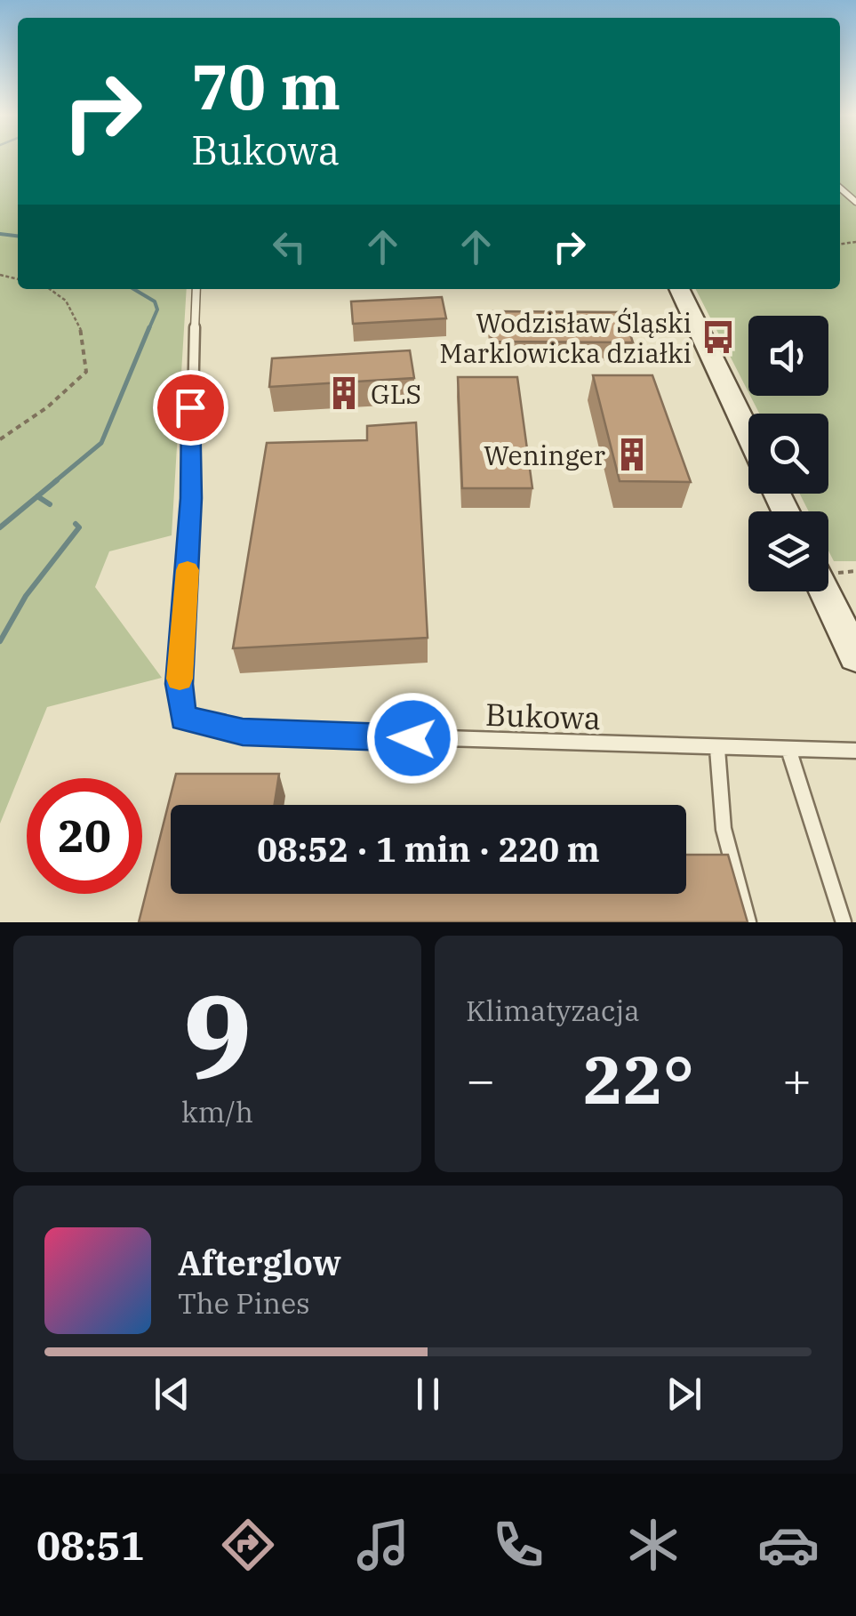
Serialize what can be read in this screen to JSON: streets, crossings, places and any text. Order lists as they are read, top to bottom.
{
  "streets": {
    "lane": ["Bukowa"]
  },
  "places": {
    "bus stop": ["Wodzisław Śląski Marklowicka działki"],
    "building": ["GLS", "Weninger"]
  },
  "page": {
    "turn": ["70 m", "Bukowa"],
    "limit": "20",
    "trip": "08:52 · 1 min · 220 m",
    "tile": [
      ["9", "km/h"],
      "Klimatyzacja"
    ],
    "heat": ["−", "22°", "+"],
    "song": ["Afterglow", "The Pines"],
    "tabs": "08:51"
  }
}
